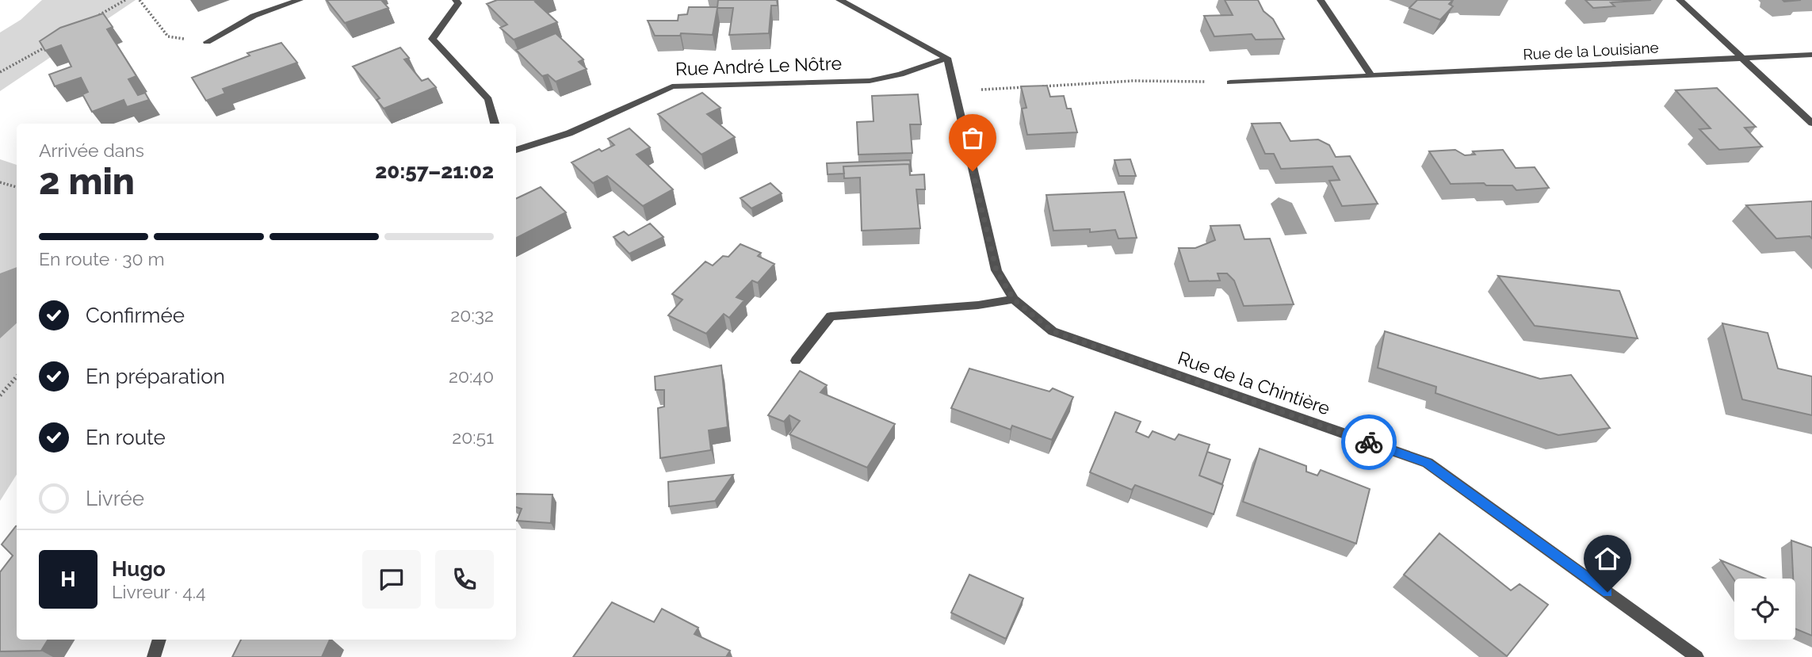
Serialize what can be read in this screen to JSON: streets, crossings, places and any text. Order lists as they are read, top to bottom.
{
  "streets": {
    "street": ["Rue de la Louisiane", "Rue André Le Nôtre", "Rue de la Chintière"]
  },
  "crossings": [
    ["Rue André Le Nôtre", "Rue de la Chintière"]
  ],
  "page": {
    "heading": ["2 min", "Arrivée dans", "20:57–21:02"],
    "panel": ["Hugo", "Livreur · 4.4"],
    "bar": "En route · 30 m",
    "list": [
      ["Confirmée", "20:32"],
      ["En préparation", "20:40"],
      ["En route", "20:51"],
      "Livrée"
    ],
    "round": "H"
  }
}
